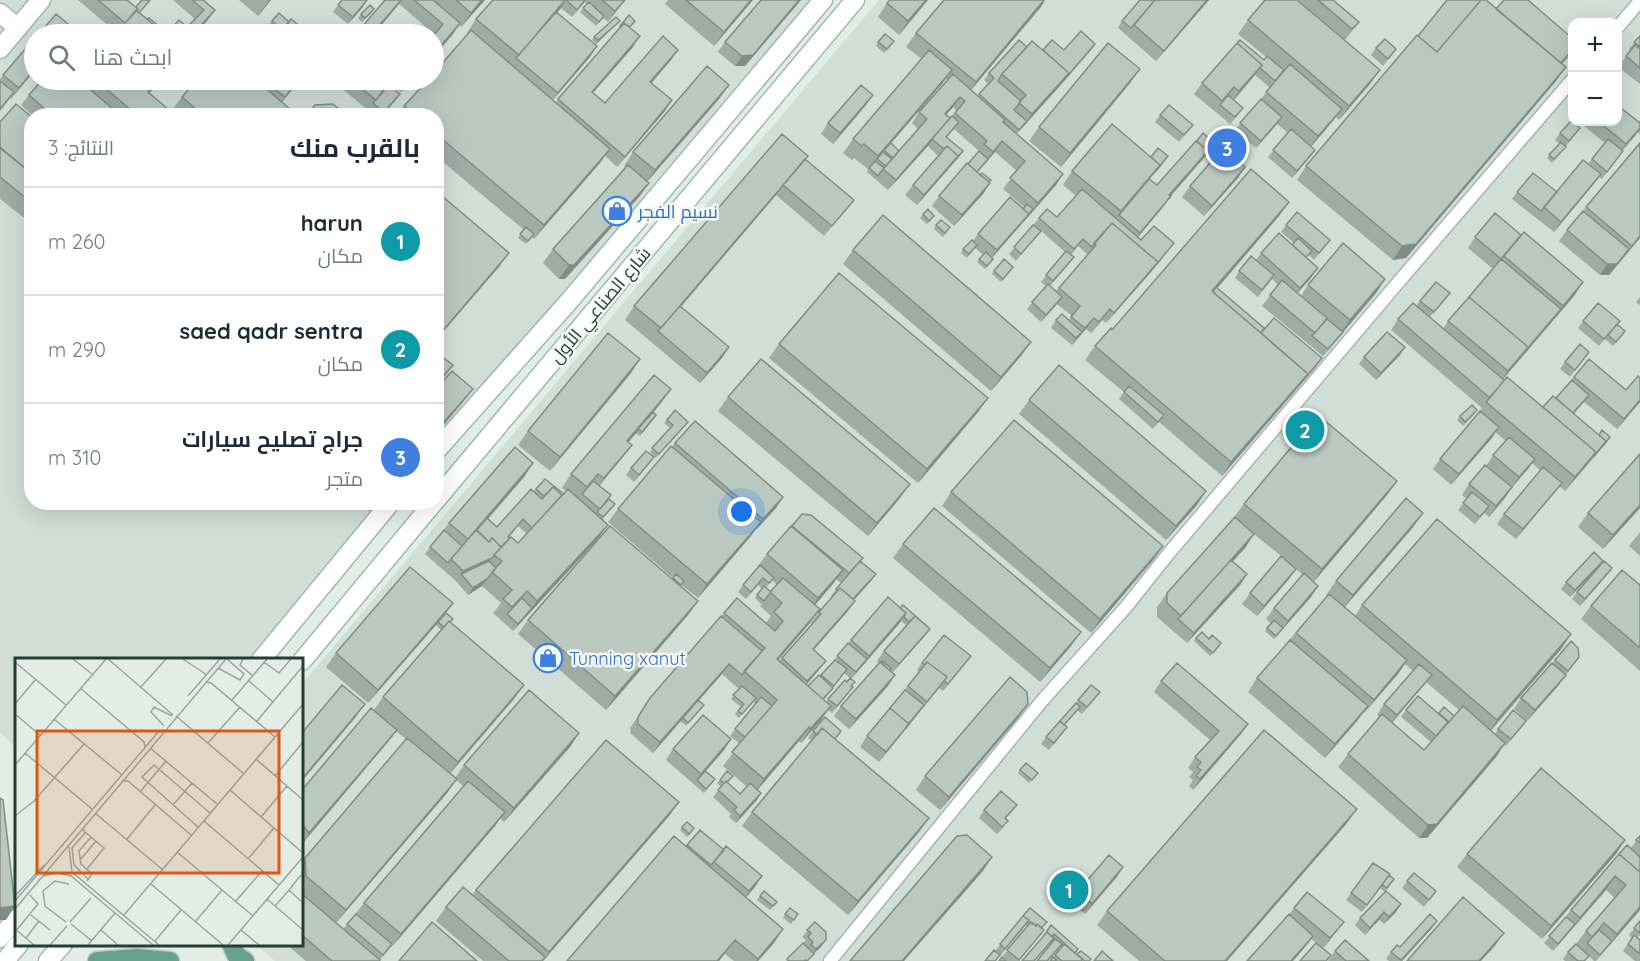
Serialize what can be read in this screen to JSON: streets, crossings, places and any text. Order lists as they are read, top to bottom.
{
  "streets": {
    "main road": ["شارع الصناعي الأول"]
  },
  "places": {
    "shop": ["نسيم الفجر", "Tunning xanut"]
  },
  "page": {
    "map_buttons": ["+", "−"],
    "search": "ابحث هنا",
    "heading": ["بالقرب منك", "النتائج: 3"],
    "pins": ["3", "2", "1"],
    "list": [
      {
        "mark": "1",
        "name": "harun",
        "note": "مكان",
        "value": "260 m"
      },
      {
        "mark": "2",
        "name": "saed qadr sentra",
        "note": "مكان",
        "value": "290 m"
      },
      {
        "mark": "3",
        "name": "جراج تصليح سيارات",
        "note": "متجر",
        "value": "310 m"
      }
    ]
  }
}
